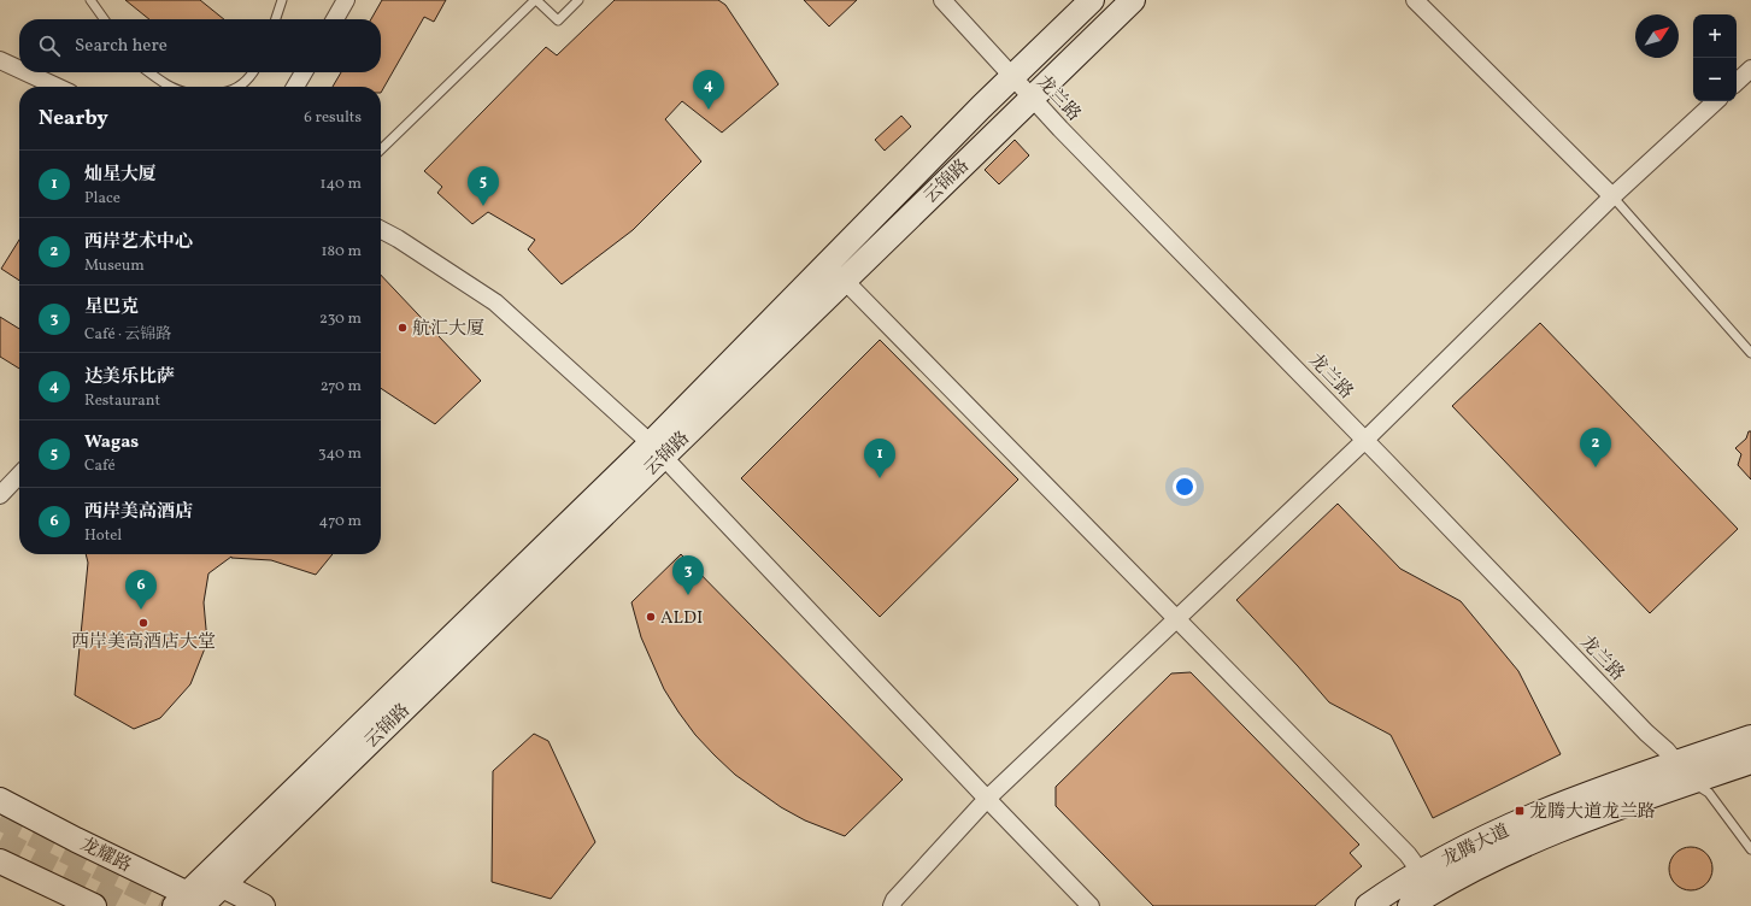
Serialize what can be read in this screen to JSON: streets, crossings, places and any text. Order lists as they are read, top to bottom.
{
  "streets": {
    "main road": ["云锦路", "龙腾大道", "龙耀路"],
    "street": ["龙兰路"]
  },
  "crossings": [
    ["龙兰路", "云锦路"],
    ["龙兰路", "龙腾大道"],
    ["云锦路", "龙耀路"]
  ],
  "places": {
    "other": ["航汇大厦", "ALDI", "西岸美高酒店大堂"],
    "transit": ["龙腾大道龙兰路"]
  },
  "north": "top right",
  "page": {
    "map_buttons": ["+", "−"],
    "search": "Search here",
    "pins": [
      "4",
      "5",
      "2",
      "1",
      "3",
      "6"
    ],
    "heading": ["Nearby", "6 results"],
    "list": [
      {
        "mark": "1",
        "name": "灿星大厦",
        "note": "Place",
        "value": "140 m"
      },
      {
        "mark": "2",
        "name": "西岸艺术中心",
        "note": "Museum",
        "value": "180 m"
      },
      {
        "mark": "3",
        "name": "星巴克",
        "note": "Café · 云锦路",
        "value": "230 m"
      },
      {
        "mark": "4",
        "name": "达美乐比萨",
        "note": "Restaurant",
        "value": "270 m"
      },
      {
        "mark": "5",
        "name": "Wagas",
        "note": "Café",
        "value": "340 m"
      },
      {
        "mark": "6",
        "name": "西岸美高酒店",
        "note": "Hotel",
        "value": "470 m"
      }
    ]
  }
}
